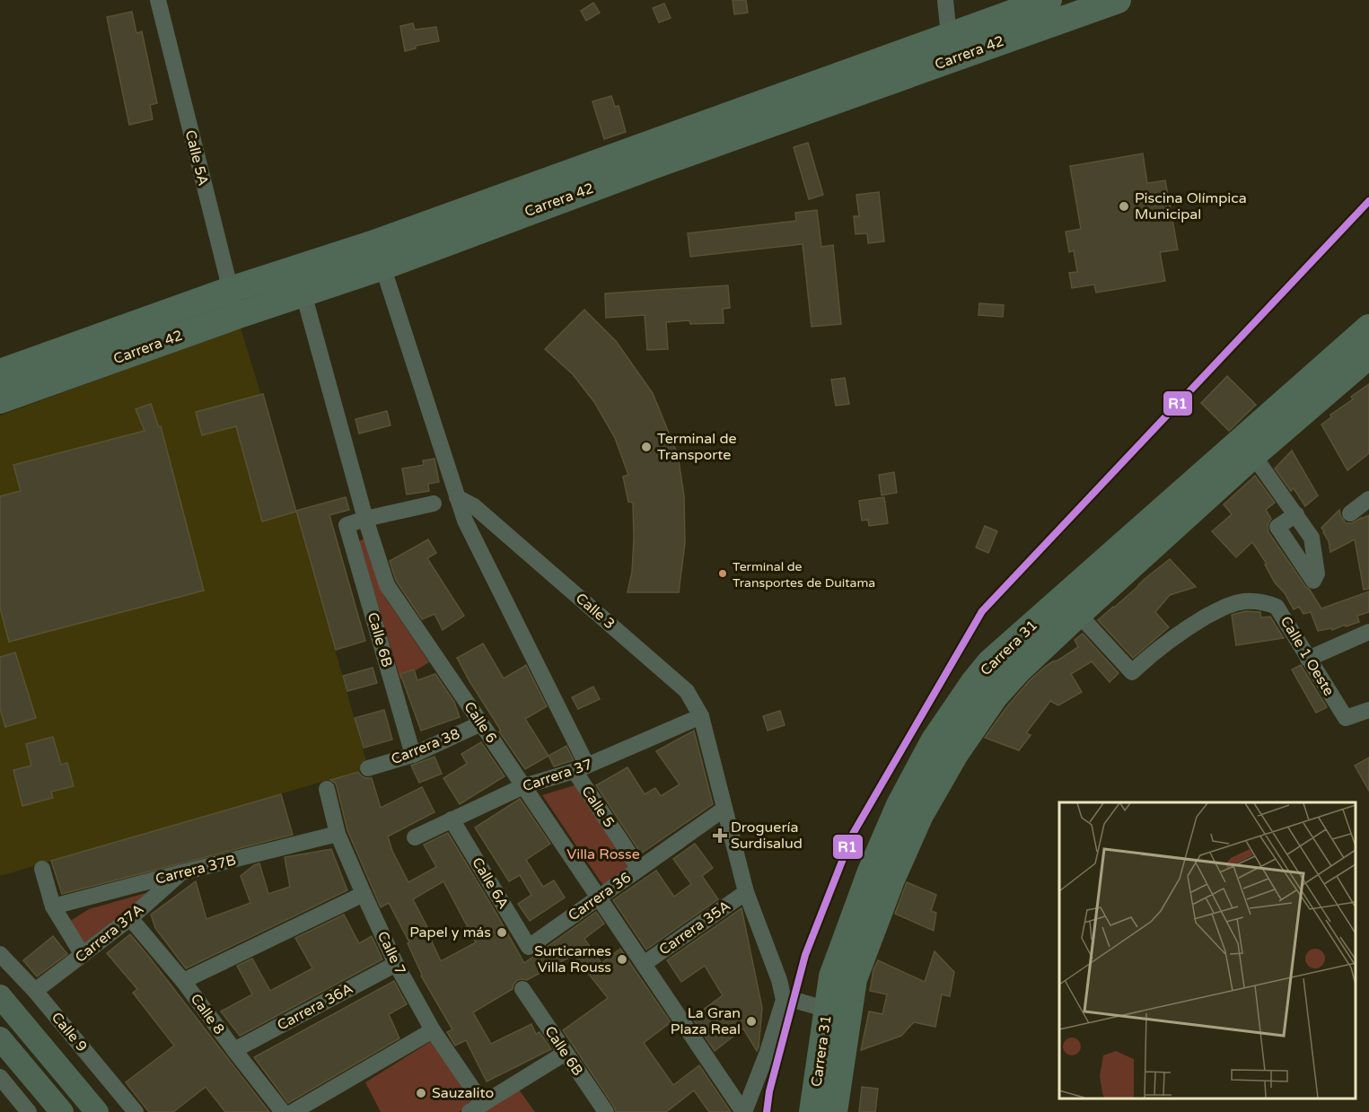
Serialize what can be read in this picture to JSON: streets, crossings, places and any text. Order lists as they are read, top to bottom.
{
  "streets": {
    "highway": ["Carrera 42", "Carrera 31"],
    "street": [
      "Calle 5A",
      "Calle 3",
      "Calle 6B",
      "Calle 1 Oeste",
      "Calle 6",
      "Carrera 38",
      "Carrera 37",
      "Calle 5",
      "Carrera 37B",
      "Calle 6A",
      "Carrera 36",
      "Carrera 35A",
      "Carrera 37A",
      "Calle 7",
      "Carrera 36A",
      "Calle 8",
      "Calle 9"
    ]
  },
  "crossings": [
    ["Carrera 42", "Calle 5A"],
    ["Carrera 42", "Calle 6"],
    ["Calle 3", "Carrera 37"],
    ["Calle 3", "Calle 5"],
    ["Calle 3", "Carrera 36"],
    ["Calle 3", "Carrera 35A"],
    ["Calle 6B", "Calle 6"],
    ["Calle 6B", "Carrera 38"],
    ["Carrera 31", "Calle 1 Oeste"],
    ["Calle 6", "Carrera 38"],
    ["Calle 6", "Carrera 37"],
    ["Calle 6", "Carrera 36"],
    ["Calle 6", "Carrera 35A"],
    ["Carrera 37", "Calle 5"],
    ["Carrera 37", "Calle 6A"],
    ["Calle 5", "Carrera 36"],
    ["Carrera 37B", "Carrera 37A"],
    ["Carrera 37B", "Calle 7"],
    ["Calle 6A", "Carrera 36"],
    ["Carrera 37A", "Calle 8"],
    ["Carrera 37A", "Calle 9"],
    ["Calle 7", "Carrera 36A"],
    ["Carrera 36A", "Calle 8"]
  ],
  "parks": ["Villa Rosse"],
  "places": {
    "other": [
      "Piscina Olímpica Municipal",
      "Terminal de Transporte",
      "Terminal de Transportes de Duitama",
      "Papel y más",
      "Surticarnes Villa Rouss",
      "La Gran Plaza Real",
      "Sauzalito"
    ],
    "health": ["Droguería Surdisalud"]
  },
  "lines": ["transit line R1"]
}
